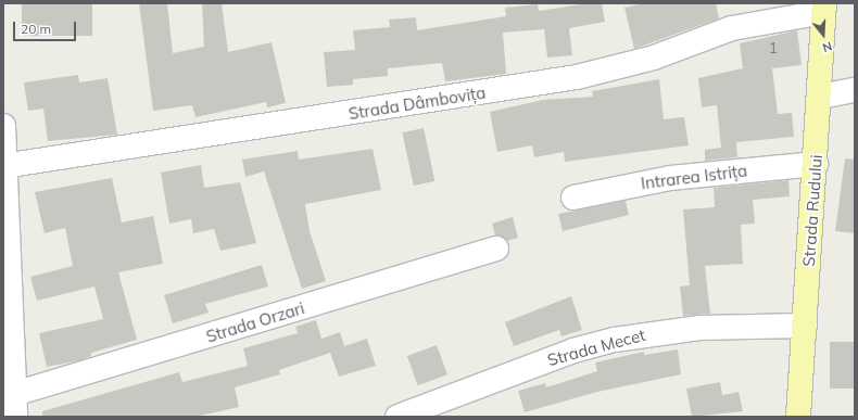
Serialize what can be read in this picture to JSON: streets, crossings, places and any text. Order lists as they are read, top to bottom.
{
  "streets": {
    "main road": ["Strada Rudului"],
    "street": [
      "Strada Dâmbovița",
      "Intrarea Istrița",
      "Strada Orzari",
      "Strada Mecet"
    ]
  },
  "crossings": [
    ["Strada Dâmbovița", "Strada Rudului"],
    ["Intrarea Istrița", "Strada Rudului"],
    ["Strada Rudului", "Strada Mecet"]
  ],
  "house_numbers": ["1"],
  "scale_bar": "20 m",
  "north": "bottom"
}
